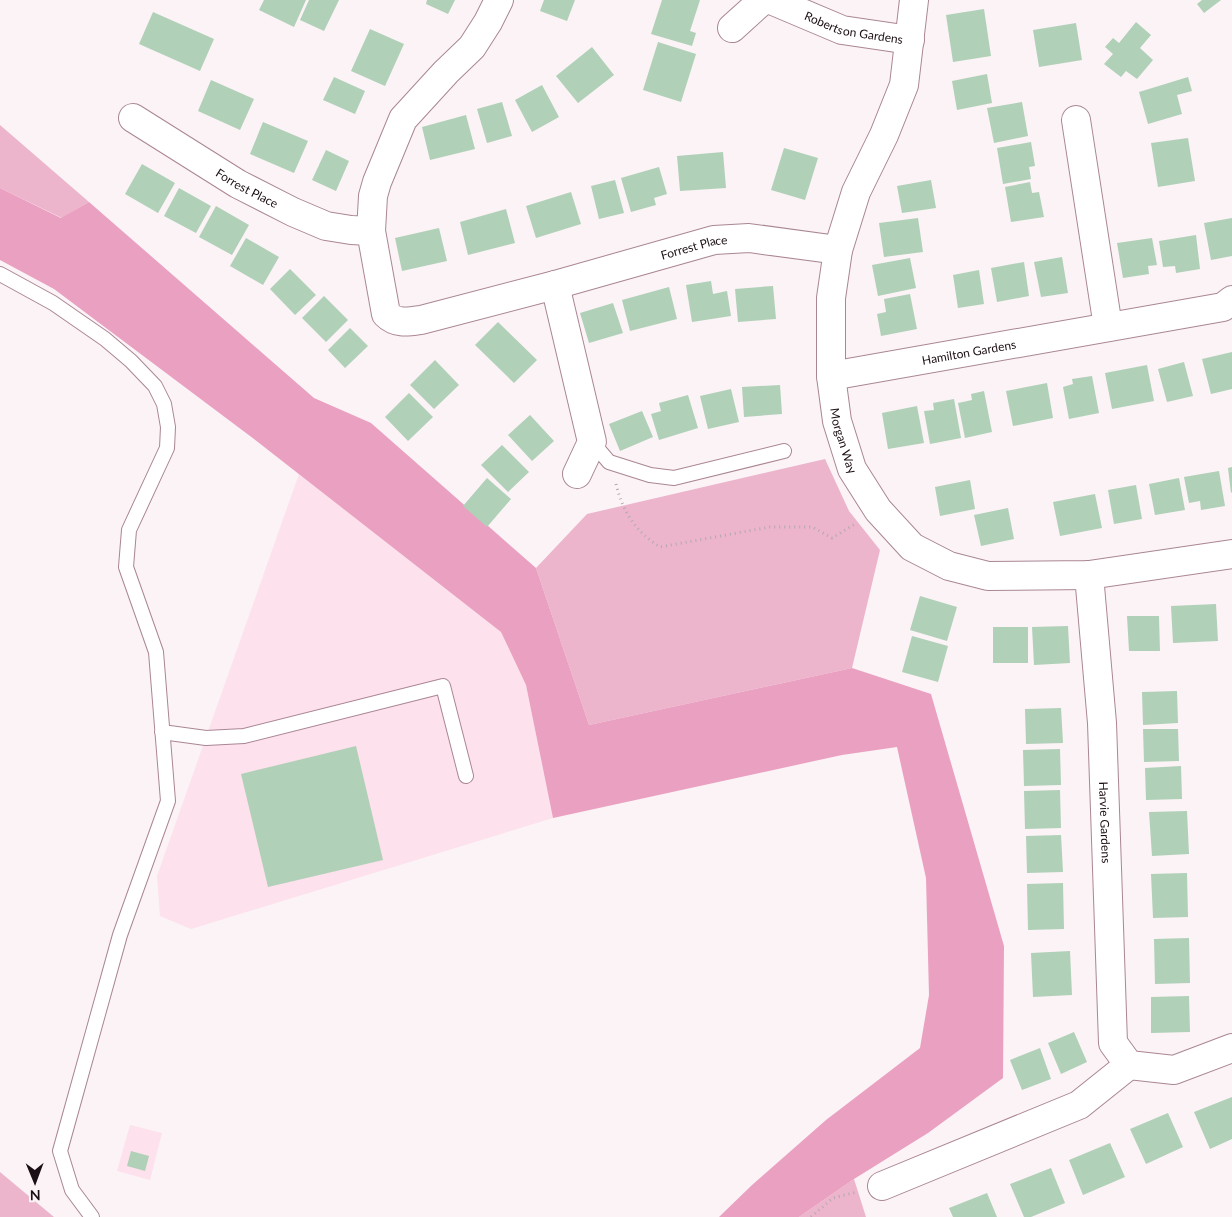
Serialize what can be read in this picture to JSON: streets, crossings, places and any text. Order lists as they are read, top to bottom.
{
  "streets": {
    "street": [
      "Robertson Gardens",
      "Forrest Place",
      "Hamilton Gardens",
      "Morgan Way",
      "Harvie Gardens"
    ]
  },
  "crossings": [
    ["Robertson Gardens", "Morgan Way"],
    ["Forrest Place", "Morgan Way"],
    ["Hamilton Gardens", "Morgan Way"],
    ["Morgan Way", "Harvie Gardens"]
  ],
  "north": "bottom"
}
